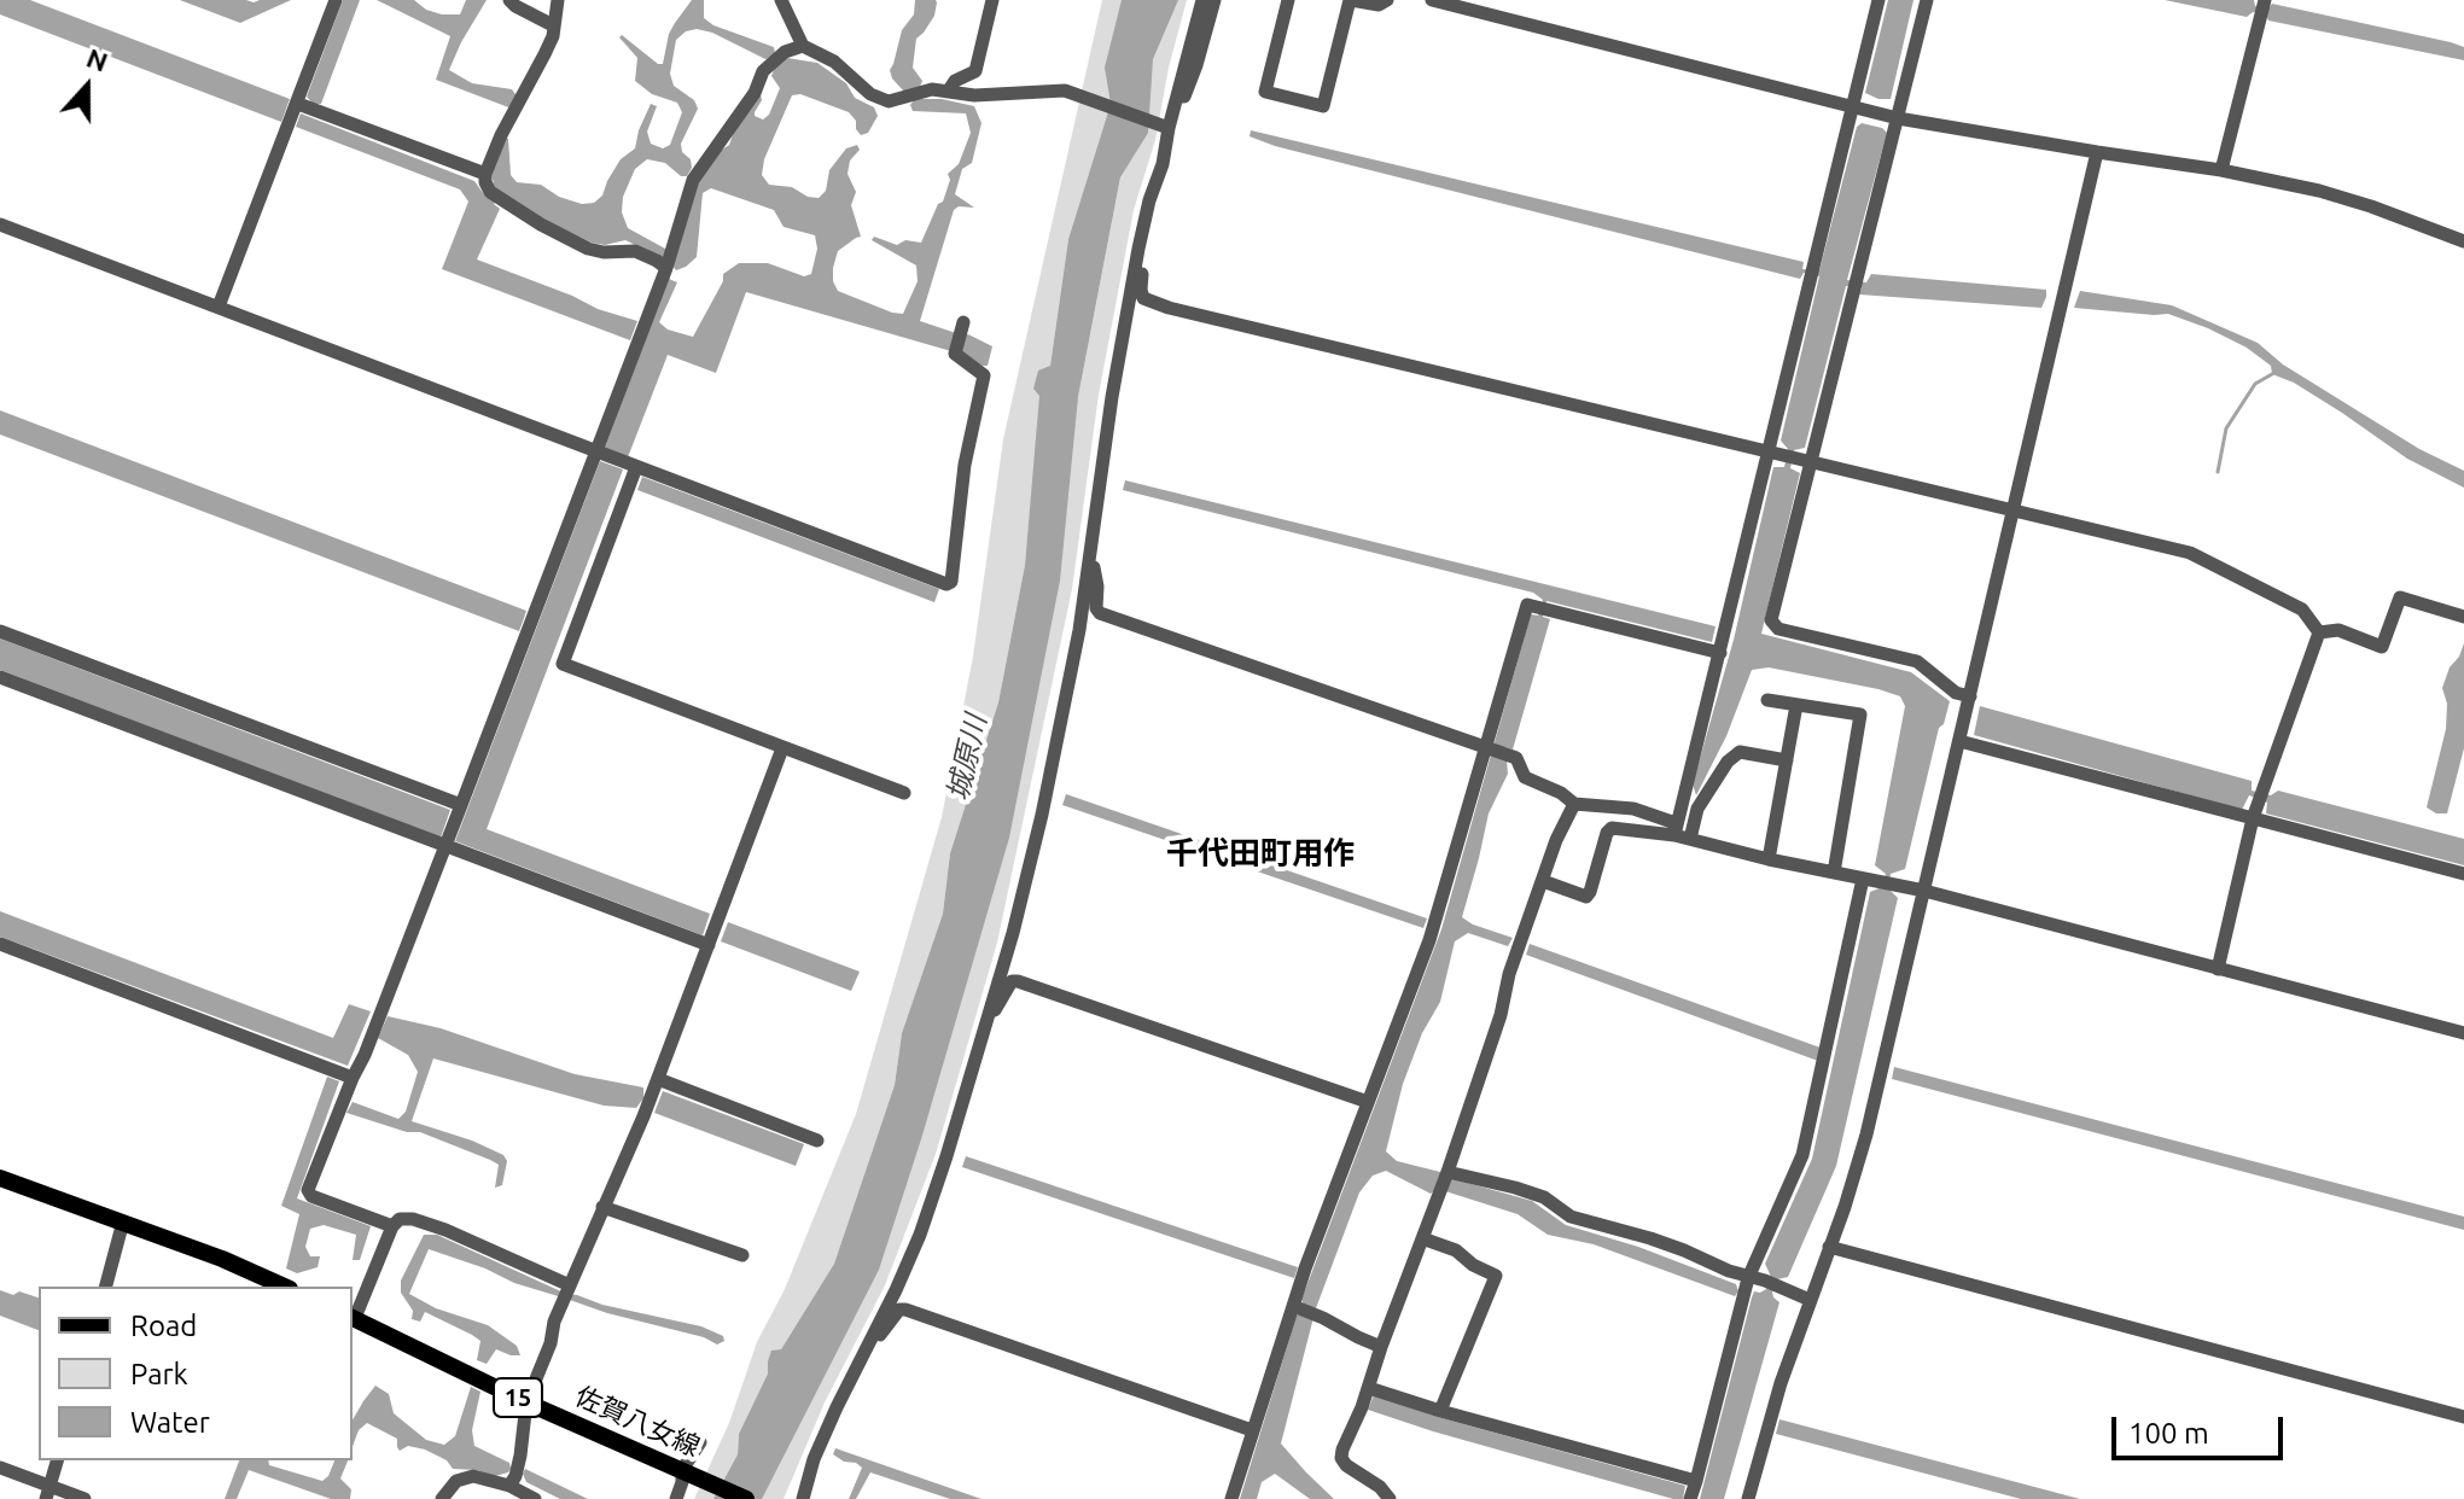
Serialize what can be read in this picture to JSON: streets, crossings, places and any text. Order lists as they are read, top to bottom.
{
  "streets": {
    "main road": ["15", "佐賀八女線"]
  },
  "districts": ["千代田町用作"],
  "water": ["城原川"],
  "legend": ["Road", "Park", "Water"],
  "scale_bar": "100 m",
  "north": "top"
}
